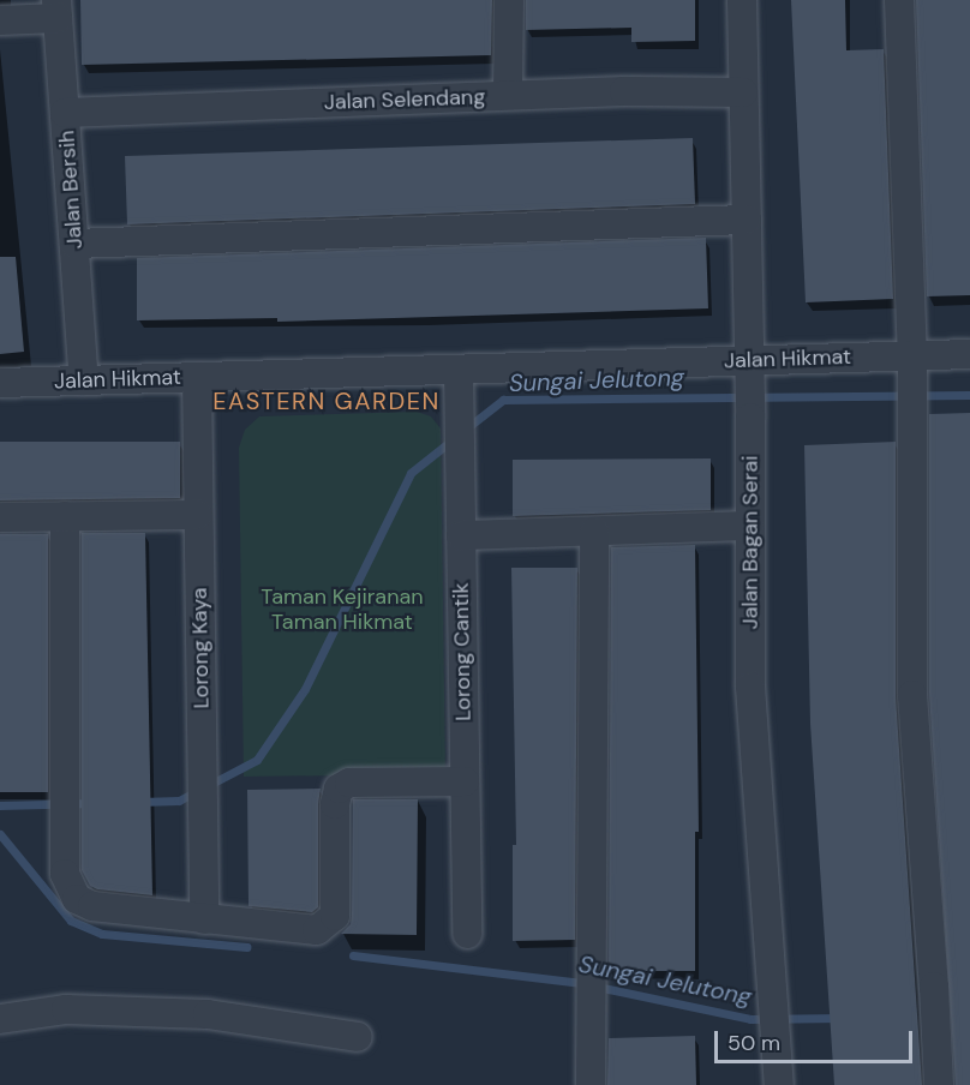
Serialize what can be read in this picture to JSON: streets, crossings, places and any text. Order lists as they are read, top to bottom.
{
  "streets": {
    "street": [
      "Jalan Selendang",
      "Jalan Bersih",
      "Jalan Hikmat",
      "Jalan Bagan Serai",
      "Lorong Kaya",
      "Lorong Cantik"
    ]
  },
  "crossings": [
    ["Jalan Selendang", "Jalan Bersih"],
    ["Jalan Selendang", "Jalan Bagan Serai"],
    ["Jalan Bersih", "Jalan Hikmat"],
    ["Jalan Hikmat", "Jalan Bagan Serai"],
    ["Jalan Hikmat", "Lorong Kaya"],
    ["Jalan Hikmat", "Lorong Cantik"]
  ],
  "districts": ["EASTERN GARDEN"],
  "water": ["Sungai Jelutong"],
  "parks": ["Taman Kejiranan Taman Hikmat"],
  "scale_bar": "50 m"
}
